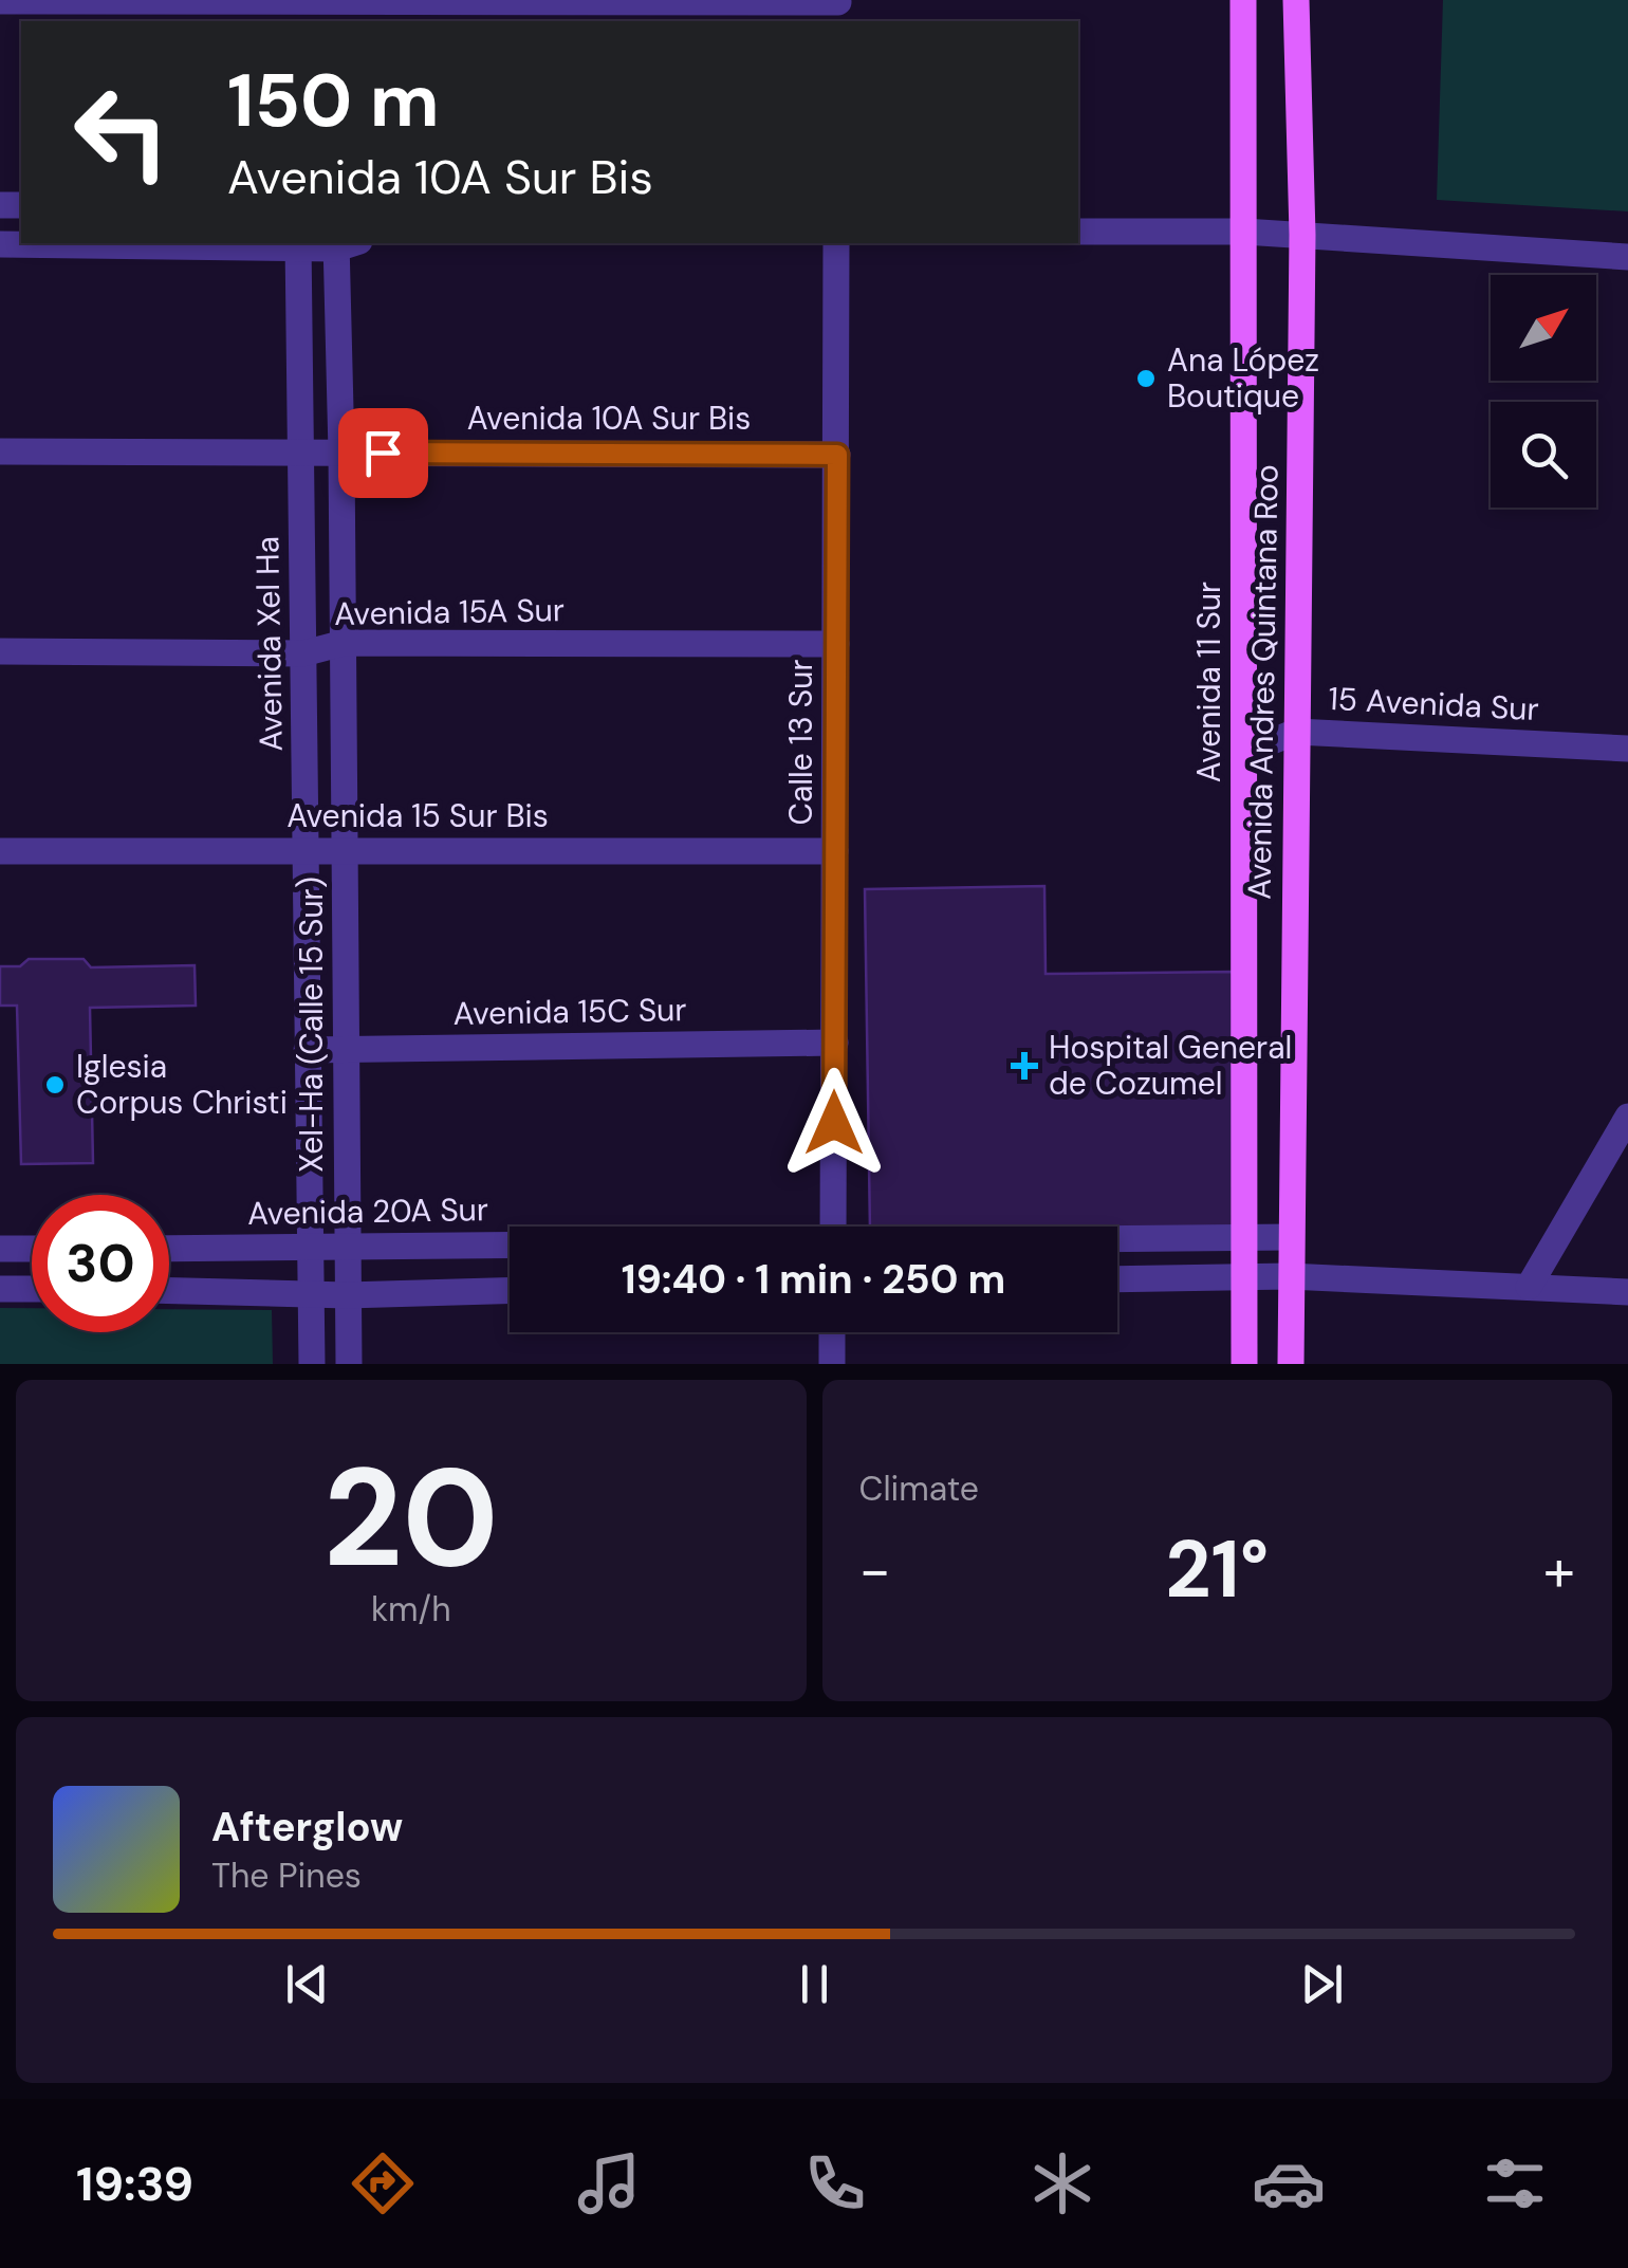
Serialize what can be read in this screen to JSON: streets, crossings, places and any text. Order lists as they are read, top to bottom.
{
  "streets": {
    "main road": ["Avenida 11 Sur", "Avenida Andres Quintana Roo"],
    "street": [
      "Avenida 10A Sur Bis",
      "Avenida 15A Sur",
      "Avenida Xel Ha",
      "15 Avenida Sur",
      "Calle 13 Sur",
      "Avenida 15 Sur Bis",
      "Avenida 15C Sur",
      "Xel-Ha (Calle 15 Sur)",
      "Avenida 20A Sur"
    ]
  },
  "crossings": [
    ["Avenida 10A Sur Bis", "Avenida Xel Ha"],
    ["Avenida 10A Sur Bis", "Calle 13 Sur"],
    ["Avenida 10A Sur Bis", "Xel-Ha (Calle 15 Sur)"],
    ["Avenida 15A Sur", "Avenida Xel Ha"],
    ["Avenida 15A Sur", "Calle 13 Sur"],
    ["Avenida 15A Sur", "Xel-Ha (Calle 15 Sur)"],
    ["Avenida Xel Ha", "Avenida 15 Sur Bis"],
    ["Avenida Xel Ha", "Avenida 15C Sur"],
    ["Avenida Xel Ha", "Avenida 20A Sur"],
    ["Avenida 11 Sur", "15 Avenida Sur"],
    ["Avenida 11 Sur", "Avenida 20A Sur"],
    ["Avenida Andres Quintana Roo", "15 Avenida Sur"],
    ["Avenida Andres Quintana Roo", "Avenida 20A Sur"],
    ["Calle 13 Sur", "Avenida 15 Sur Bis"],
    ["Calle 13 Sur", "Avenida 15C Sur"],
    ["Avenida 15 Sur Bis", "Xel-Ha (Calle 15 Sur)"],
    ["Avenida 15C Sur", "Xel-Ha (Calle 15 Sur)"],
    ["Xel-Ha (Calle 15 Sur)", "Avenida 20A Sur"]
  ],
  "places": {
    "other": ["Ana López Boutique", "Iglesia Corpus Christi"],
    "health": ["Hospital General de Cozumel"]
  },
  "north": "top right",
  "page": {
    "turn": ["150 m", "Avenida 10A Sur Bis"],
    "limit": "30",
    "trip": "19:40 · 1 min · 250 m",
    "tile": [
      ["20", "km/h"],
      "Climate"
    ],
    "heat": ["−", "21°", "+"],
    "song": ["Afterglow", "The Pines"],
    "tabs": "19:39"
  }
}
